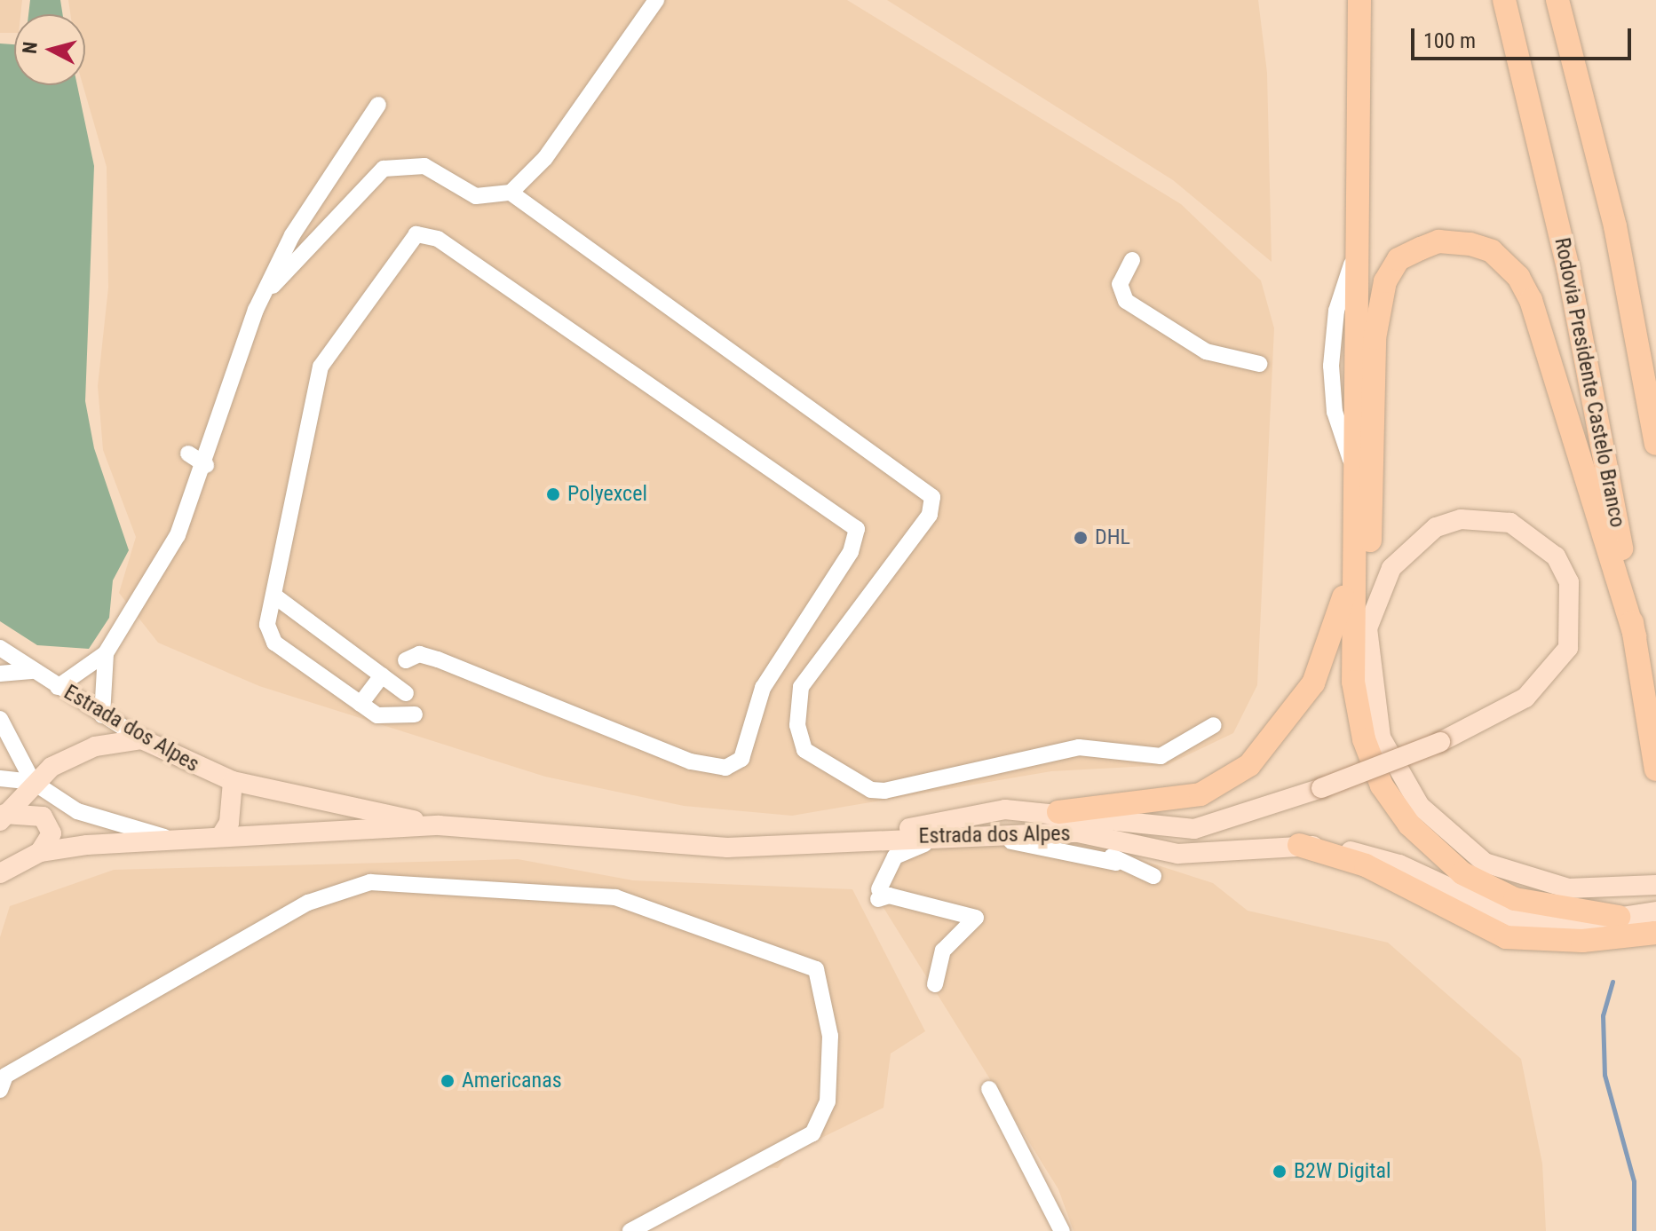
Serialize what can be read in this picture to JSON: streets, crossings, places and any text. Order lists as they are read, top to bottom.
{
  "streets": {
    "highway": ["Rodovia Presidente Castelo Branco"],
    "main road": ["Estrada dos Alpes"]
  },
  "places": [
    "Polyexcel",
    "DHL",
    "Americanas",
    "B2W Digital"
  ],
  "scale_bar": "100 m",
  "north": "left"
}
